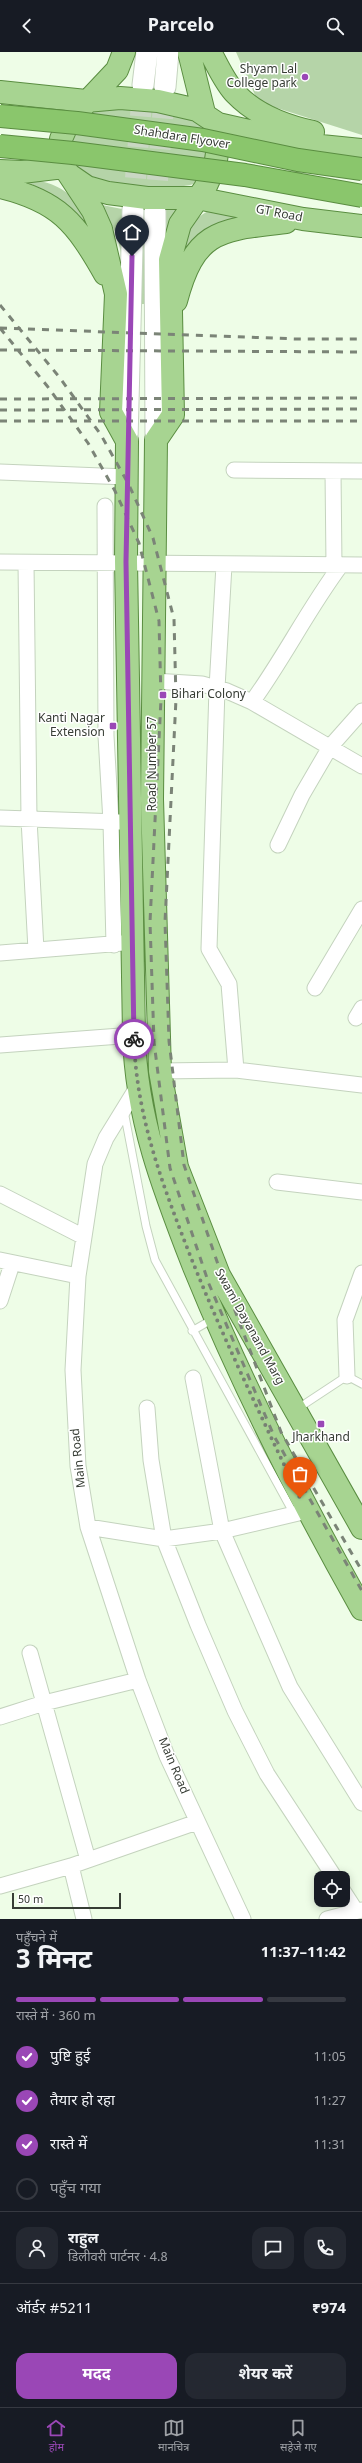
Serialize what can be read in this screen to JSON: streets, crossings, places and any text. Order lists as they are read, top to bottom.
{
  "streets": {
    "highway": ["Shahdara Flyover"],
    "main road": ["GT Road", "Road Number 57", "Swami Dayanand Marg"],
    "street": ["Main Road"]
  },
  "crossings": [
    ["Road Number 57", "Swami Dayanand Marg"],
    ["Road Number 57", "Main Road"]
  ],
  "places": {
    "other": ["Shyam Lal College park"],
    "transit": ["Bihari Colony", "Kanti Nagar Extension", "Jharkhand"]
  },
  "scale_bar": "50 m",
  "page": {
    "header": "Parcelo",
    "scale": "50 m",
    "heading": ["3 मिनट", "पहुँचने में", "11:37–11:42"],
    "panel": [
      "राहुल",
      "डिलीवरी पार्टनर · 4.8",
      "ऑर्डर #5211",
      "₹974"
    ],
    "bar": "रास्ते में · 360 m",
    "list": [
      ["पुष्टि हुई", "11:05"],
      ["तैयार हो रहा", "11:27"],
      ["रास्ते में", "11:31"],
      "पहुँच गया"
    ],
    "buttons": ["मदद", "शेयर करें"],
    "tabs": ["होम", "मानचित्र", "सहेजे गए"]
  }
}
